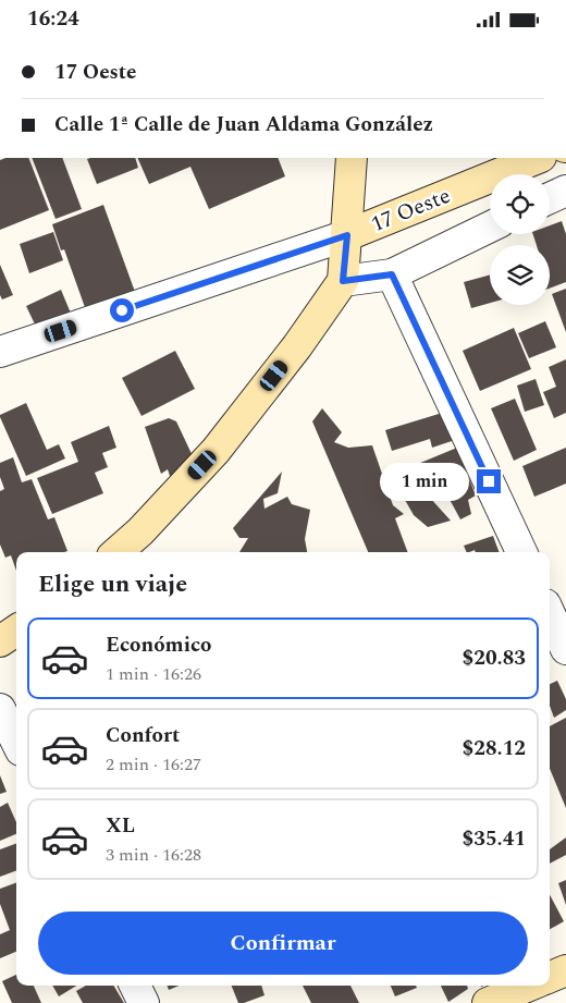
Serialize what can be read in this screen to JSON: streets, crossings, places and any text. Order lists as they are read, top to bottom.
{
  "streets": {
    "street": ["17 Oeste"]
  },
  "page": {
    "status": "16:24",
    "banner": ["17 Oeste", "Calle 1ª Calle de Juan Aldama González"],
    "bubble": "1 min",
    "heading": "Elige un viaje",
    "list": [
      {
        "name": "Económico",
        "note": "1 min · 16:26",
        "value": "$20.83"
      },
      {
        "name": "Confort",
        "note": "2 min · 16:27",
        "value": "$28.12"
      },
      {
        "name": "XL",
        "note": "3 min · 16:28",
        "value": "$35.41"
      }
    ],
    "buttons": "Confirmar"
  }
}
